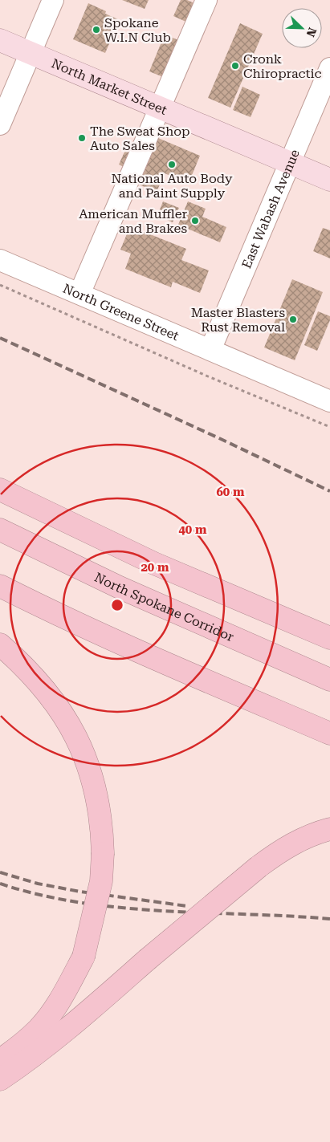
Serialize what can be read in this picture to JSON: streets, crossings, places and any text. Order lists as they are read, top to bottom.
{
  "streets": {
    "highway": ["North Spokane Corridor"],
    "main road": ["North Market Street"],
    "street": ["East Wabash Avenue", "North Greene Street"]
  },
  "crossings": [
    ["North Market Street", "East Wabash Avenue"],
    ["East Wabash Avenue", "North Greene Street"]
  ],
  "places": [
    "Spokane W.I.N Club",
    "Cronk Chiropractic",
    "The Sweat Shop Auto Sales",
    "National Auto Body and Paint Supply",
    "American Muffler and Brakes",
    "Master Blasters Rust Removal"
  ],
  "north": "bottom right",
  "rings": ["60 m", "40 m", "20 m"]
}
